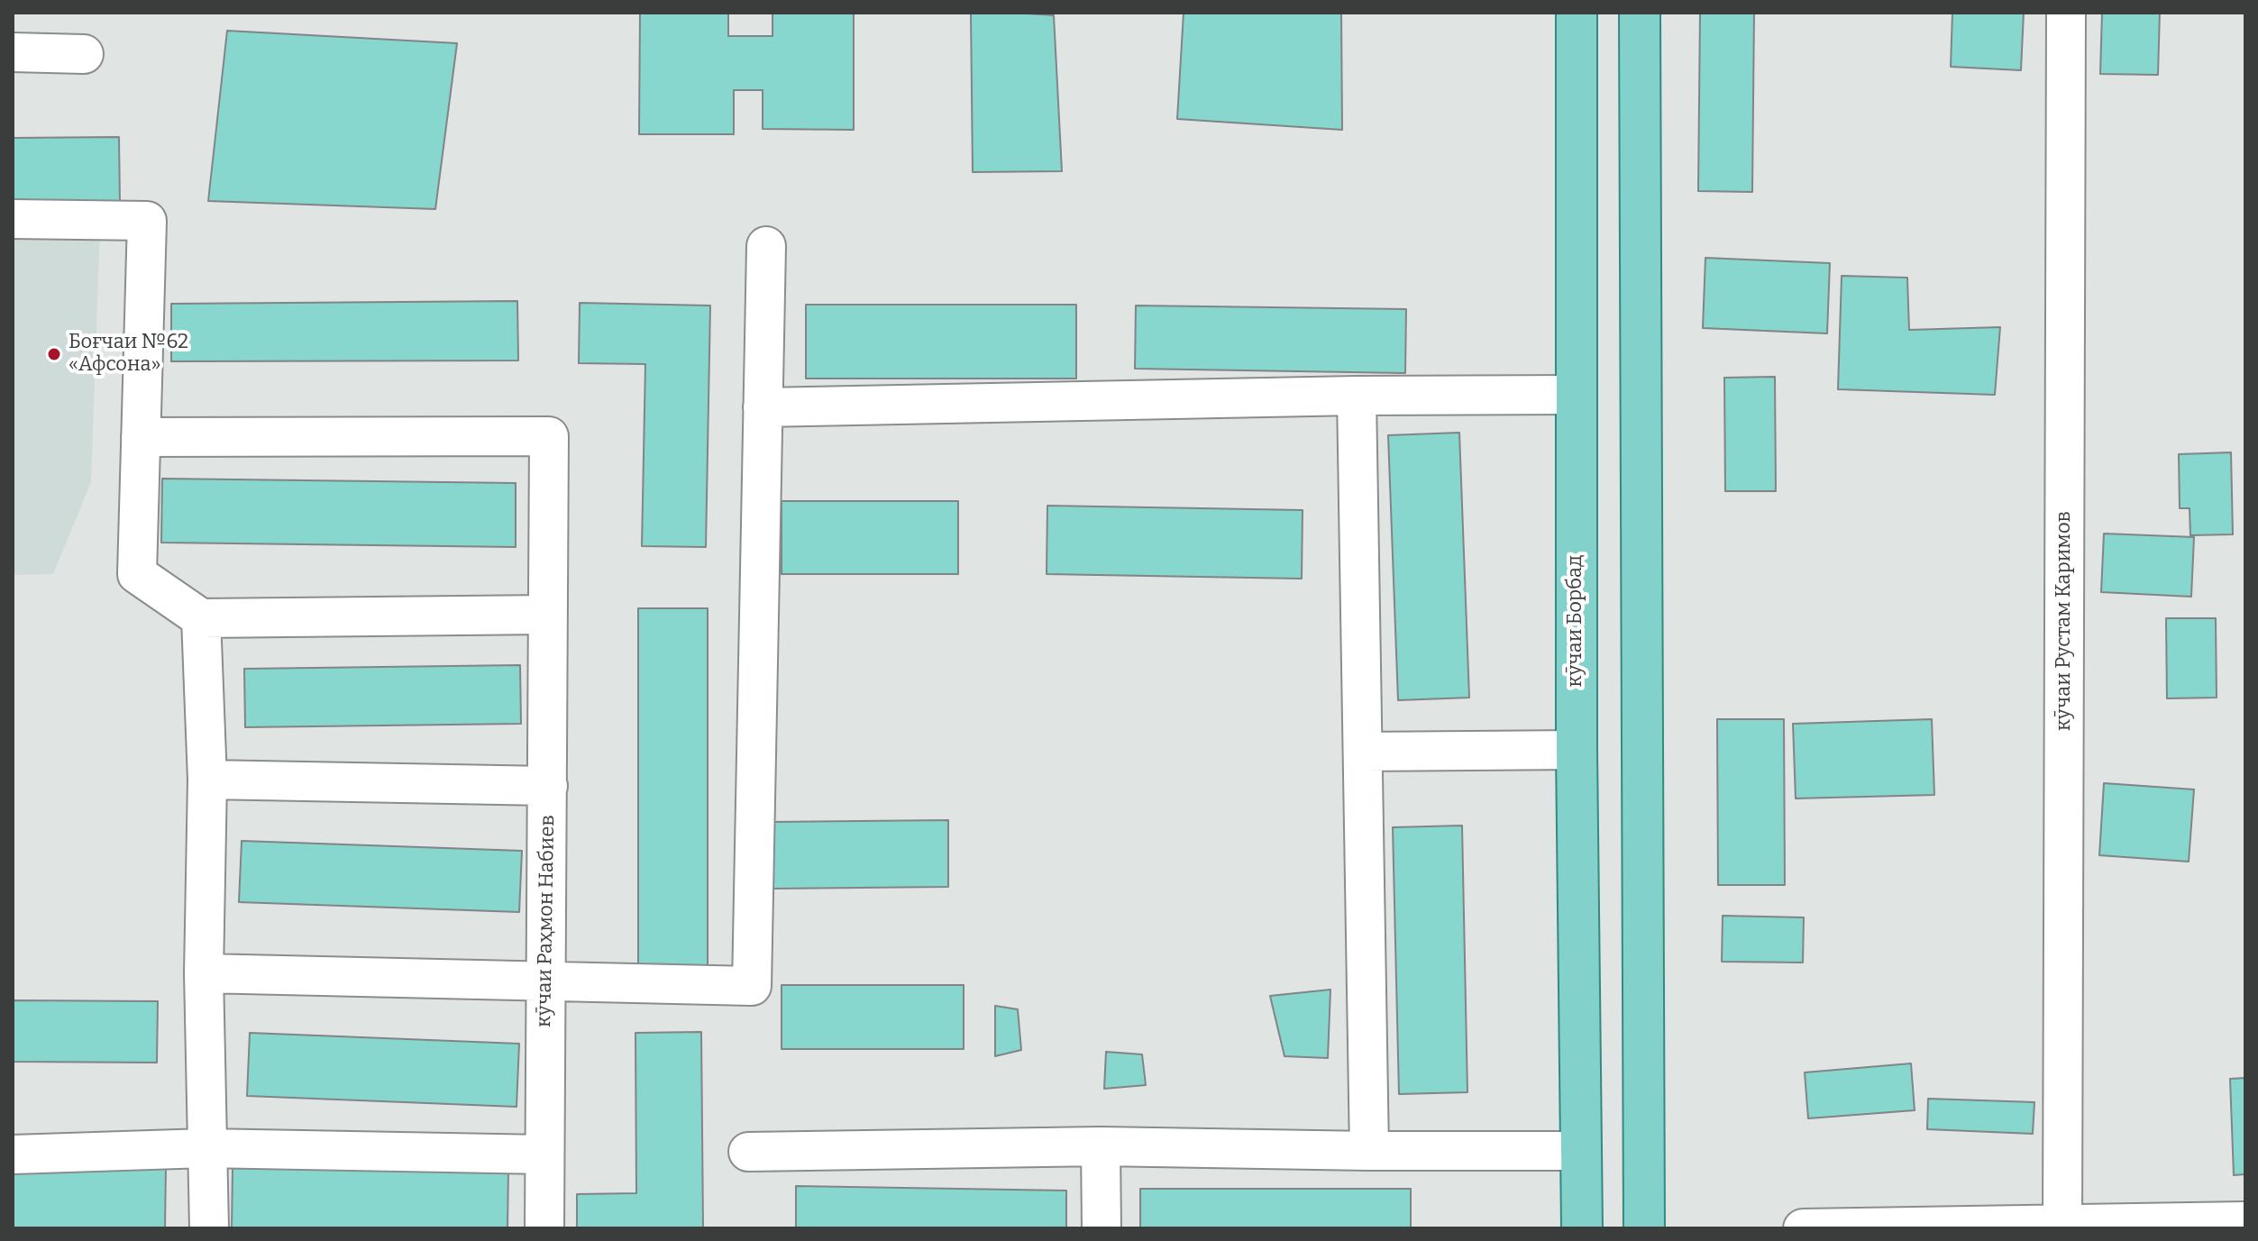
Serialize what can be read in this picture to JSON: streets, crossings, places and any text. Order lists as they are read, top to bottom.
{
  "streets": {
    "main road": ["кӯчаи Борбад"],
    "street": ["кӯчаи Рустам Каримов", "кӯчаи Раҳмон Набиев"]
  },
  "places": ["Боғчаи №62 «Афсона»"]
}
